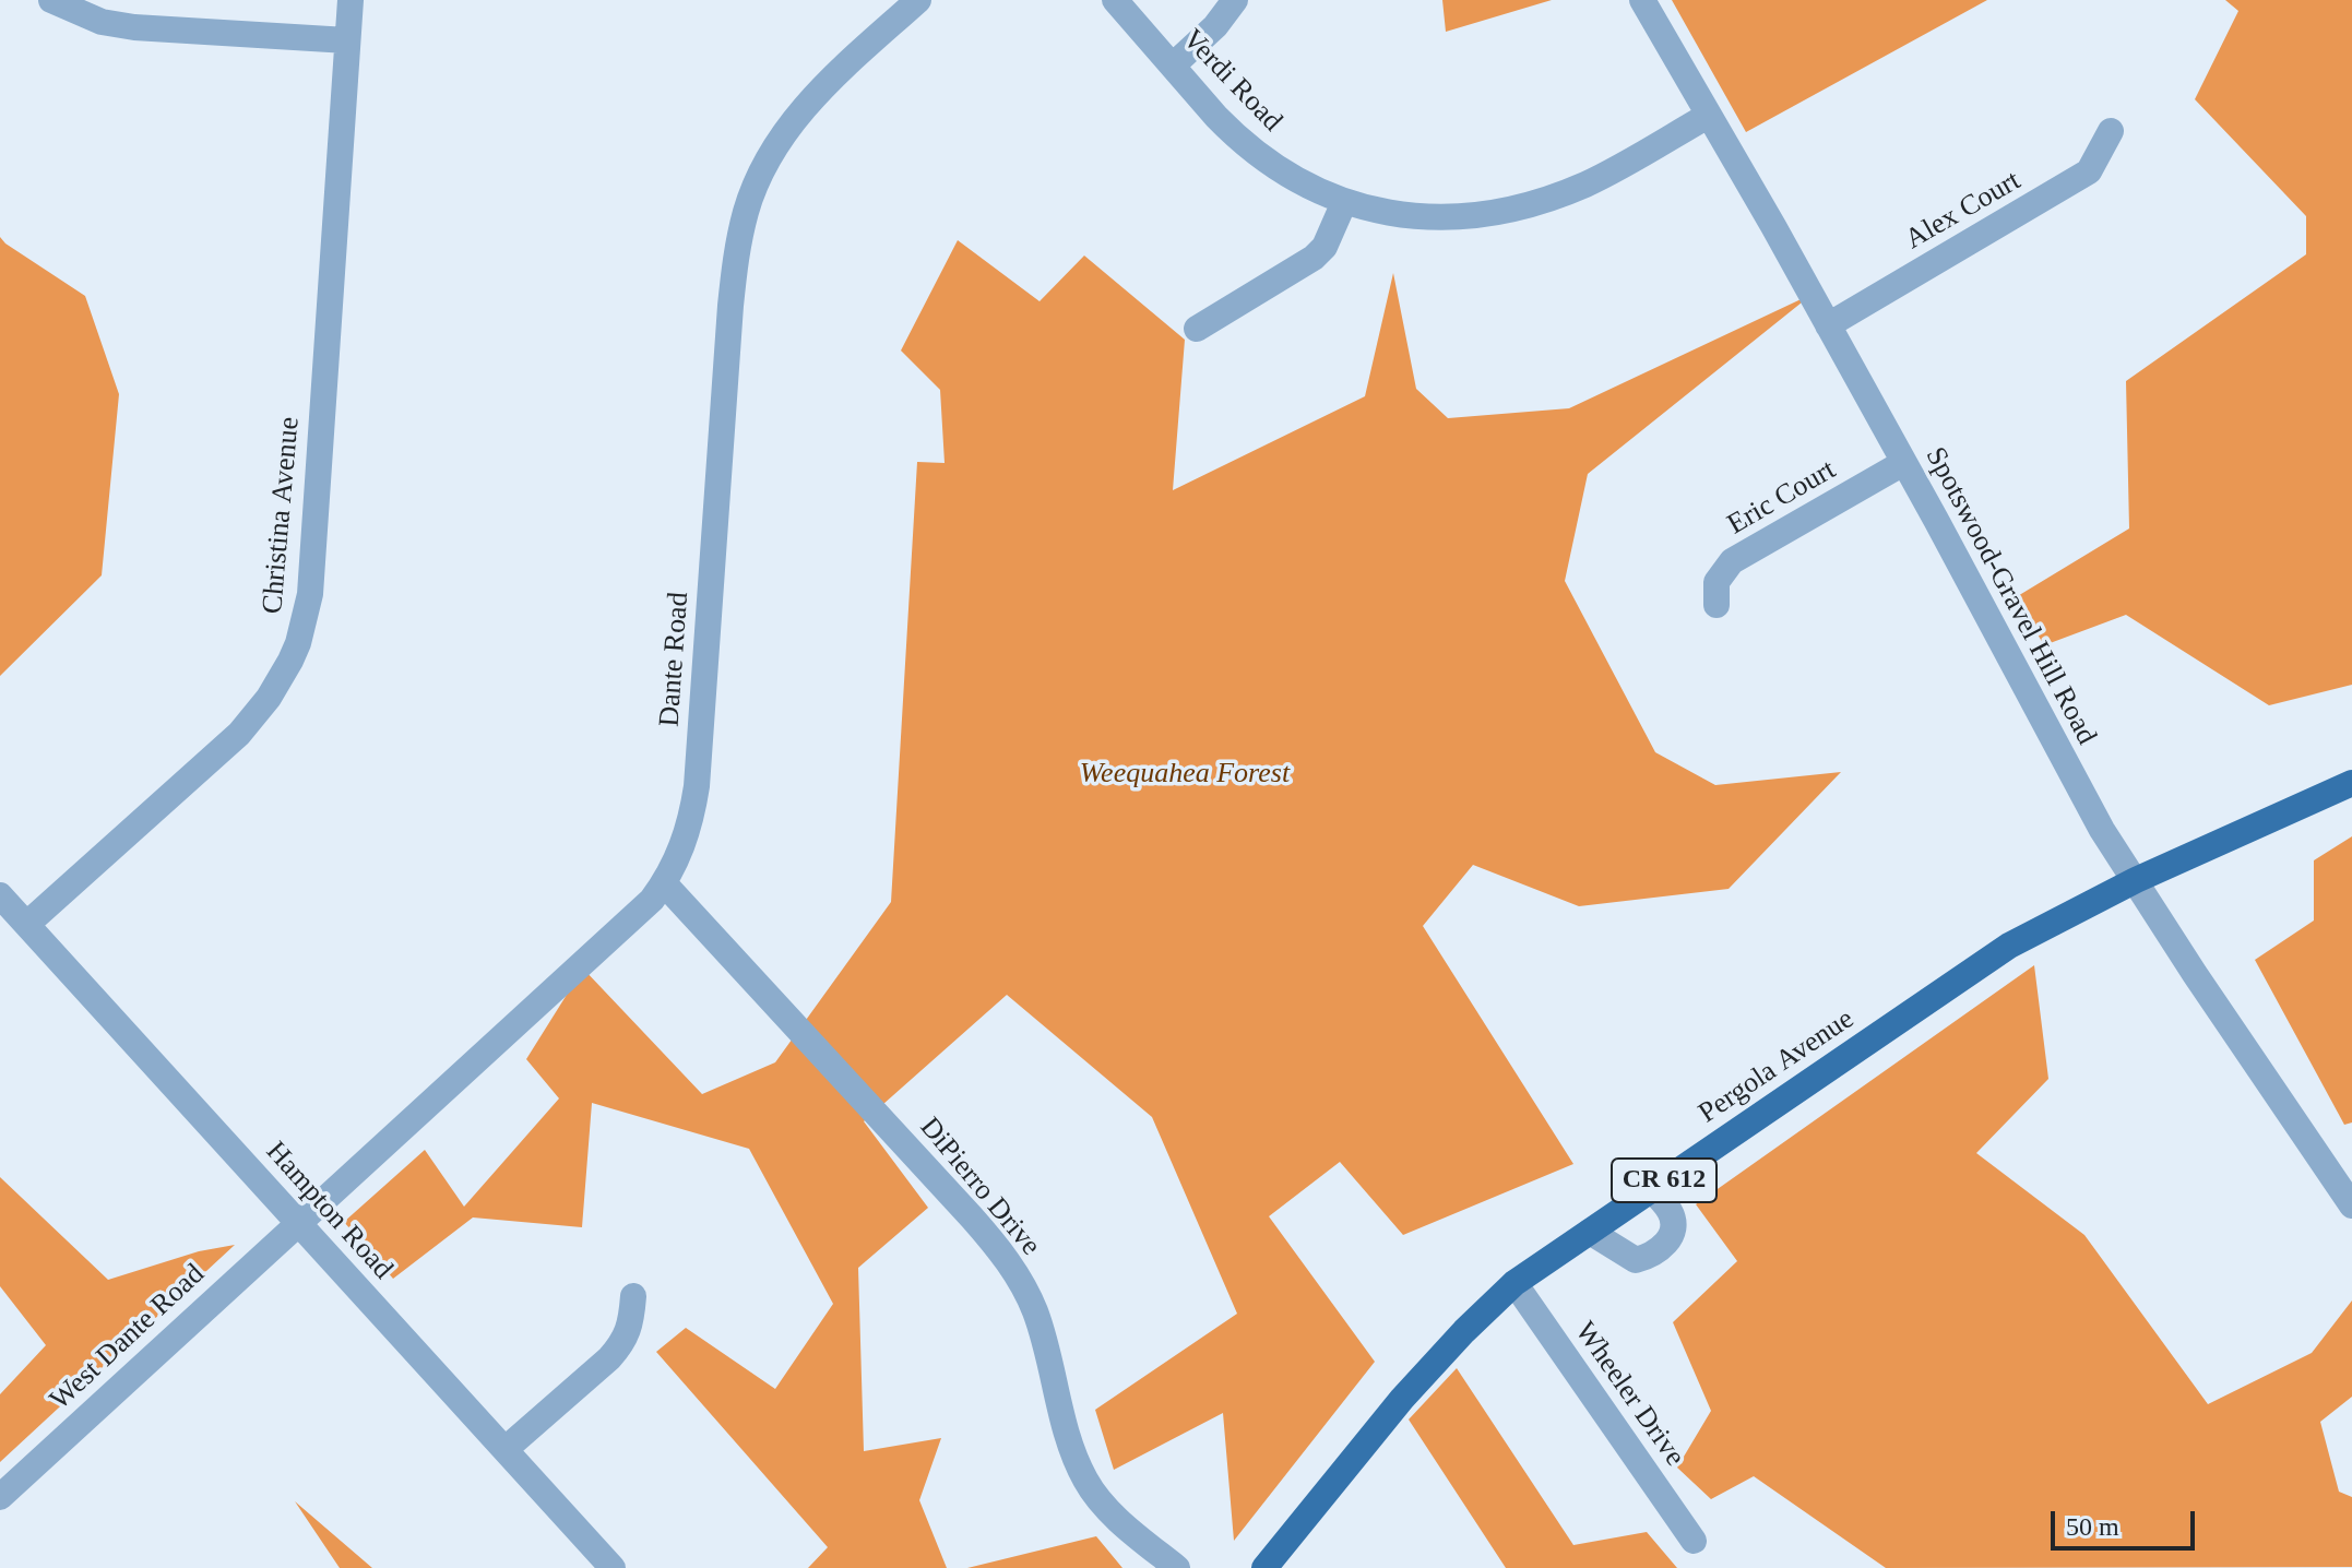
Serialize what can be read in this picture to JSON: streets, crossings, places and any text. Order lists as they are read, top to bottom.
{
  "streets": {
    "main road": ["Pergola Avenue", "CR 612"],
    "street": [
      "Verdi Road",
      "Alex Court",
      "Eric Court",
      "Christina Avenue",
      "Spotswood-Gravel Hill Road",
      "Dante Road",
      "DiPierro Drive",
      "Hampton Road",
      "West Dante Road",
      "Wheeler Drive"
    ]
  },
  "crossings": [
    ["Verdi Road", "Spotswood-Gravel Hill Road"],
    ["Alex Court", "Spotswood-Gravel Hill Road"],
    ["Eric Court", "Spotswood-Gravel Hill Road"],
    ["Christina Avenue", "Hampton Road"],
    ["Spotswood-Gravel Hill Road", "Pergola Avenue"],
    ["Spotswood-Gravel Hill Road", "CR 612"],
    ["Dante Road", "DiPierro Drive"],
    ["Dante Road", "Hampton Road"],
    ["Dante Road", "West Dante Road"],
    ["Pergola Avenue", "CR 612"],
    ["Pergola Avenue", "Wheeler Drive"],
    ["Hampton Road", "West Dante Road"]
  ],
  "parks": ["Weequahea Forest"],
  "scale_bar": "50 m"
}
